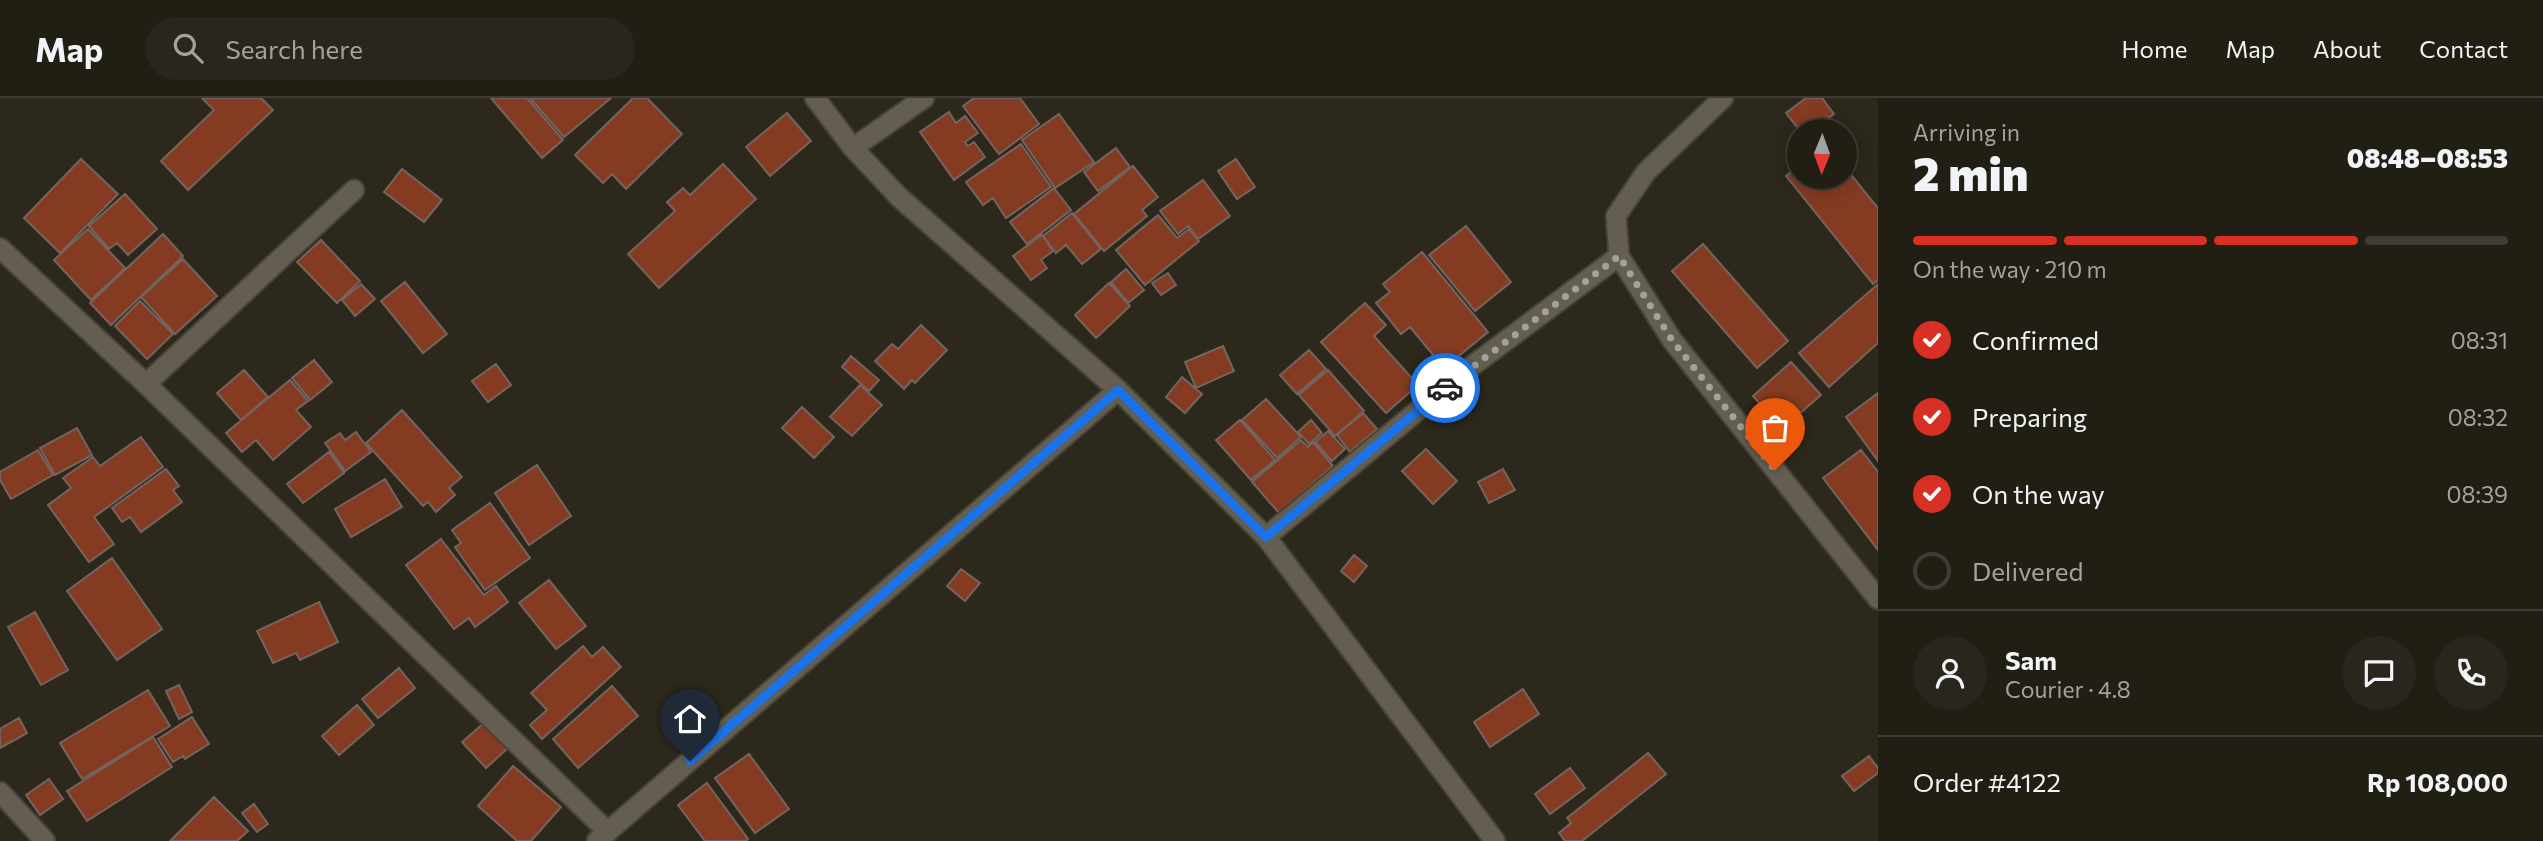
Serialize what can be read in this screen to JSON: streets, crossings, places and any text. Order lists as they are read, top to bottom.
{
  "north": "bottom",
  "page": {
    "header": "Map",
    "search": "Search here",
    "nav": [
      "Home",
      "Map",
      "About",
      "Contact"
    ],
    "heading": ["2 min", "Arriving in", "08:48–08:53"],
    "panel": [
      "Sam",
      "Courier · 4.8",
      "Order #4122",
      "Rp 108,000"
    ],
    "bar": "On the way · 210 m",
    "list": [
      ["Confirmed", "08:31"],
      ["Preparing", "08:32"],
      ["On the way", "08:39"],
      "Delivered"
    ]
  }
}
